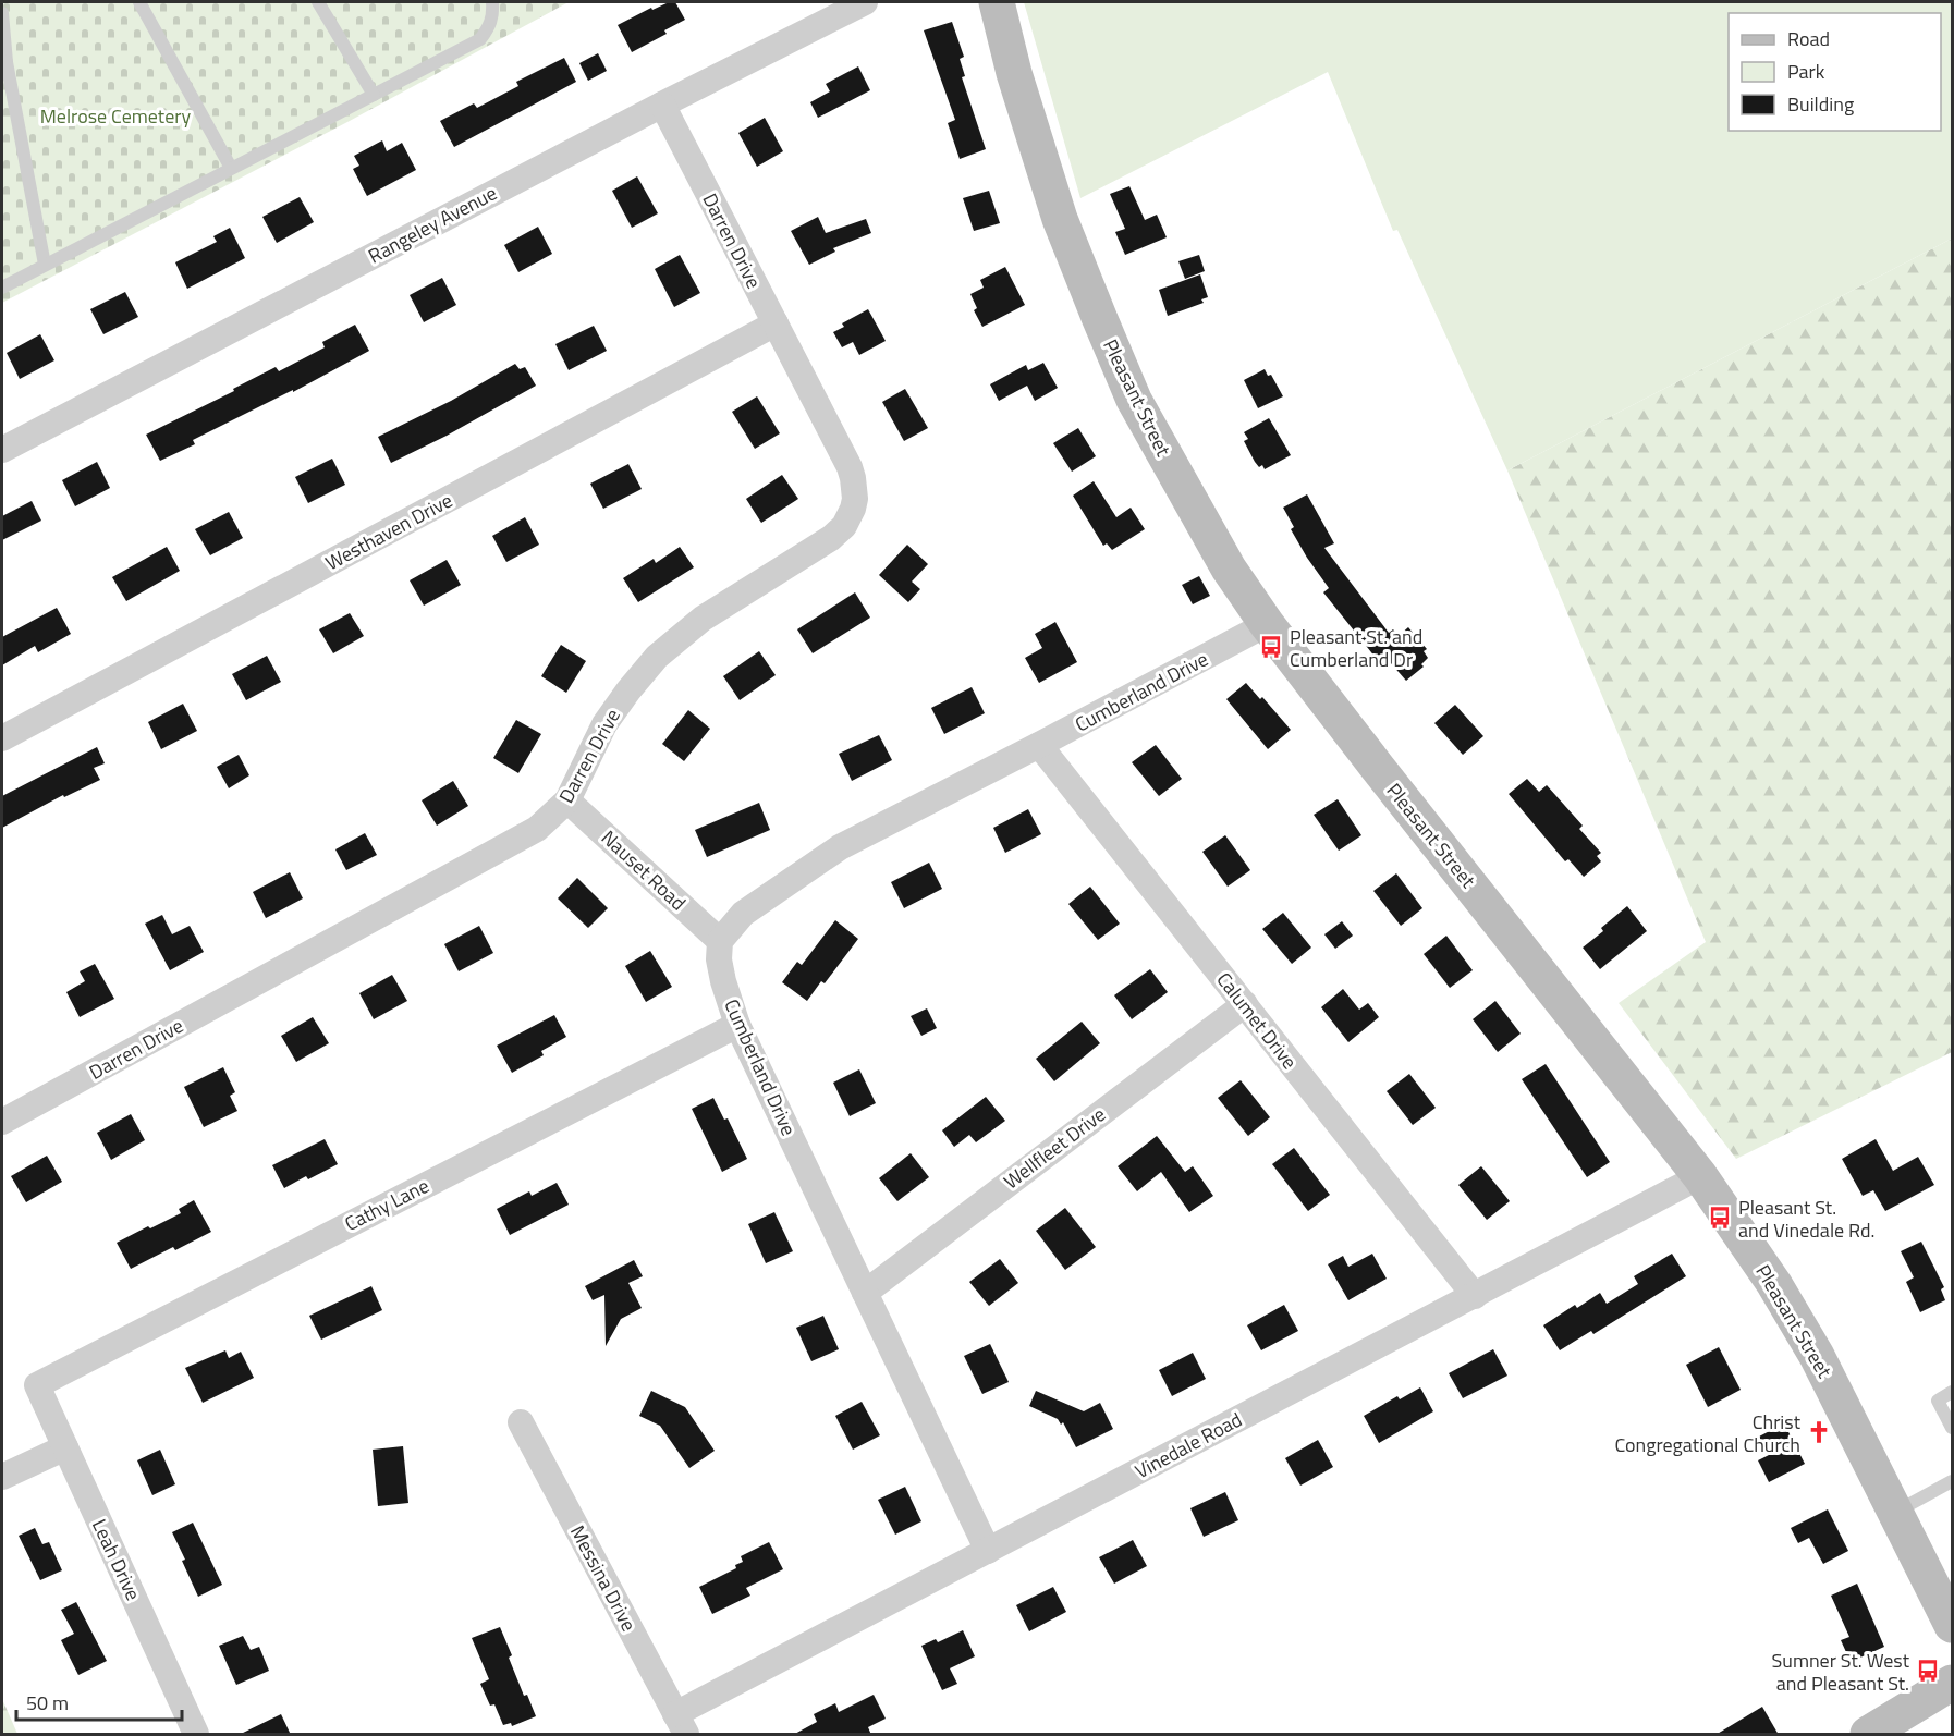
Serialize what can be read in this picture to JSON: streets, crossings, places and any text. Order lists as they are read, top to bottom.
{
  "streets": {
    "main road": ["Pleasant Street"],
    "street": [
      "Rangeley Avenue",
      "Darren Drive",
      "Westhaven Drive",
      "Cumberland Drive",
      "Nauset Road",
      "Calumet Drive",
      "Wellfleet Drive",
      "Cathy Lane",
      "Vinedale Road",
      "Leah Drive",
      "Messina Drive"
    ]
  },
  "crossings": [
    ["Rangeley Avenue", "Darren Drive"],
    ["Darren Drive", "Westhaven Drive"],
    ["Darren Drive", "Nauset Road"],
    ["Pleasant Street", "Cumberland Drive"],
    ["Pleasant Street", "Vinedale Road"],
    ["Cumberland Drive", "Nauset Road"],
    ["Cumberland Drive", "Calumet Drive"],
    ["Cumberland Drive", "Wellfleet Drive"],
    ["Cumberland Drive", "Cathy Lane"],
    ["Cumberland Drive", "Vinedale Road"],
    ["Calumet Drive", "Wellfleet Drive"],
    ["Calumet Drive", "Vinedale Road"],
    ["Cathy Lane", "Leah Drive"],
    ["Vinedale Road", "Messina Drive"]
  ],
  "parks": ["Melrose Cemetery"],
  "places": {
    "bus stop": ["Pleasant St. and Cumberland Dr", "Pleasant St. and Vinedale Rd.", "Sumner St. West and Pleasant St."],
    "church": ["Christ Congregational Church"]
  },
  "legend": ["Road", "Park", "Building"],
  "scale_bar": "50 m"
}
